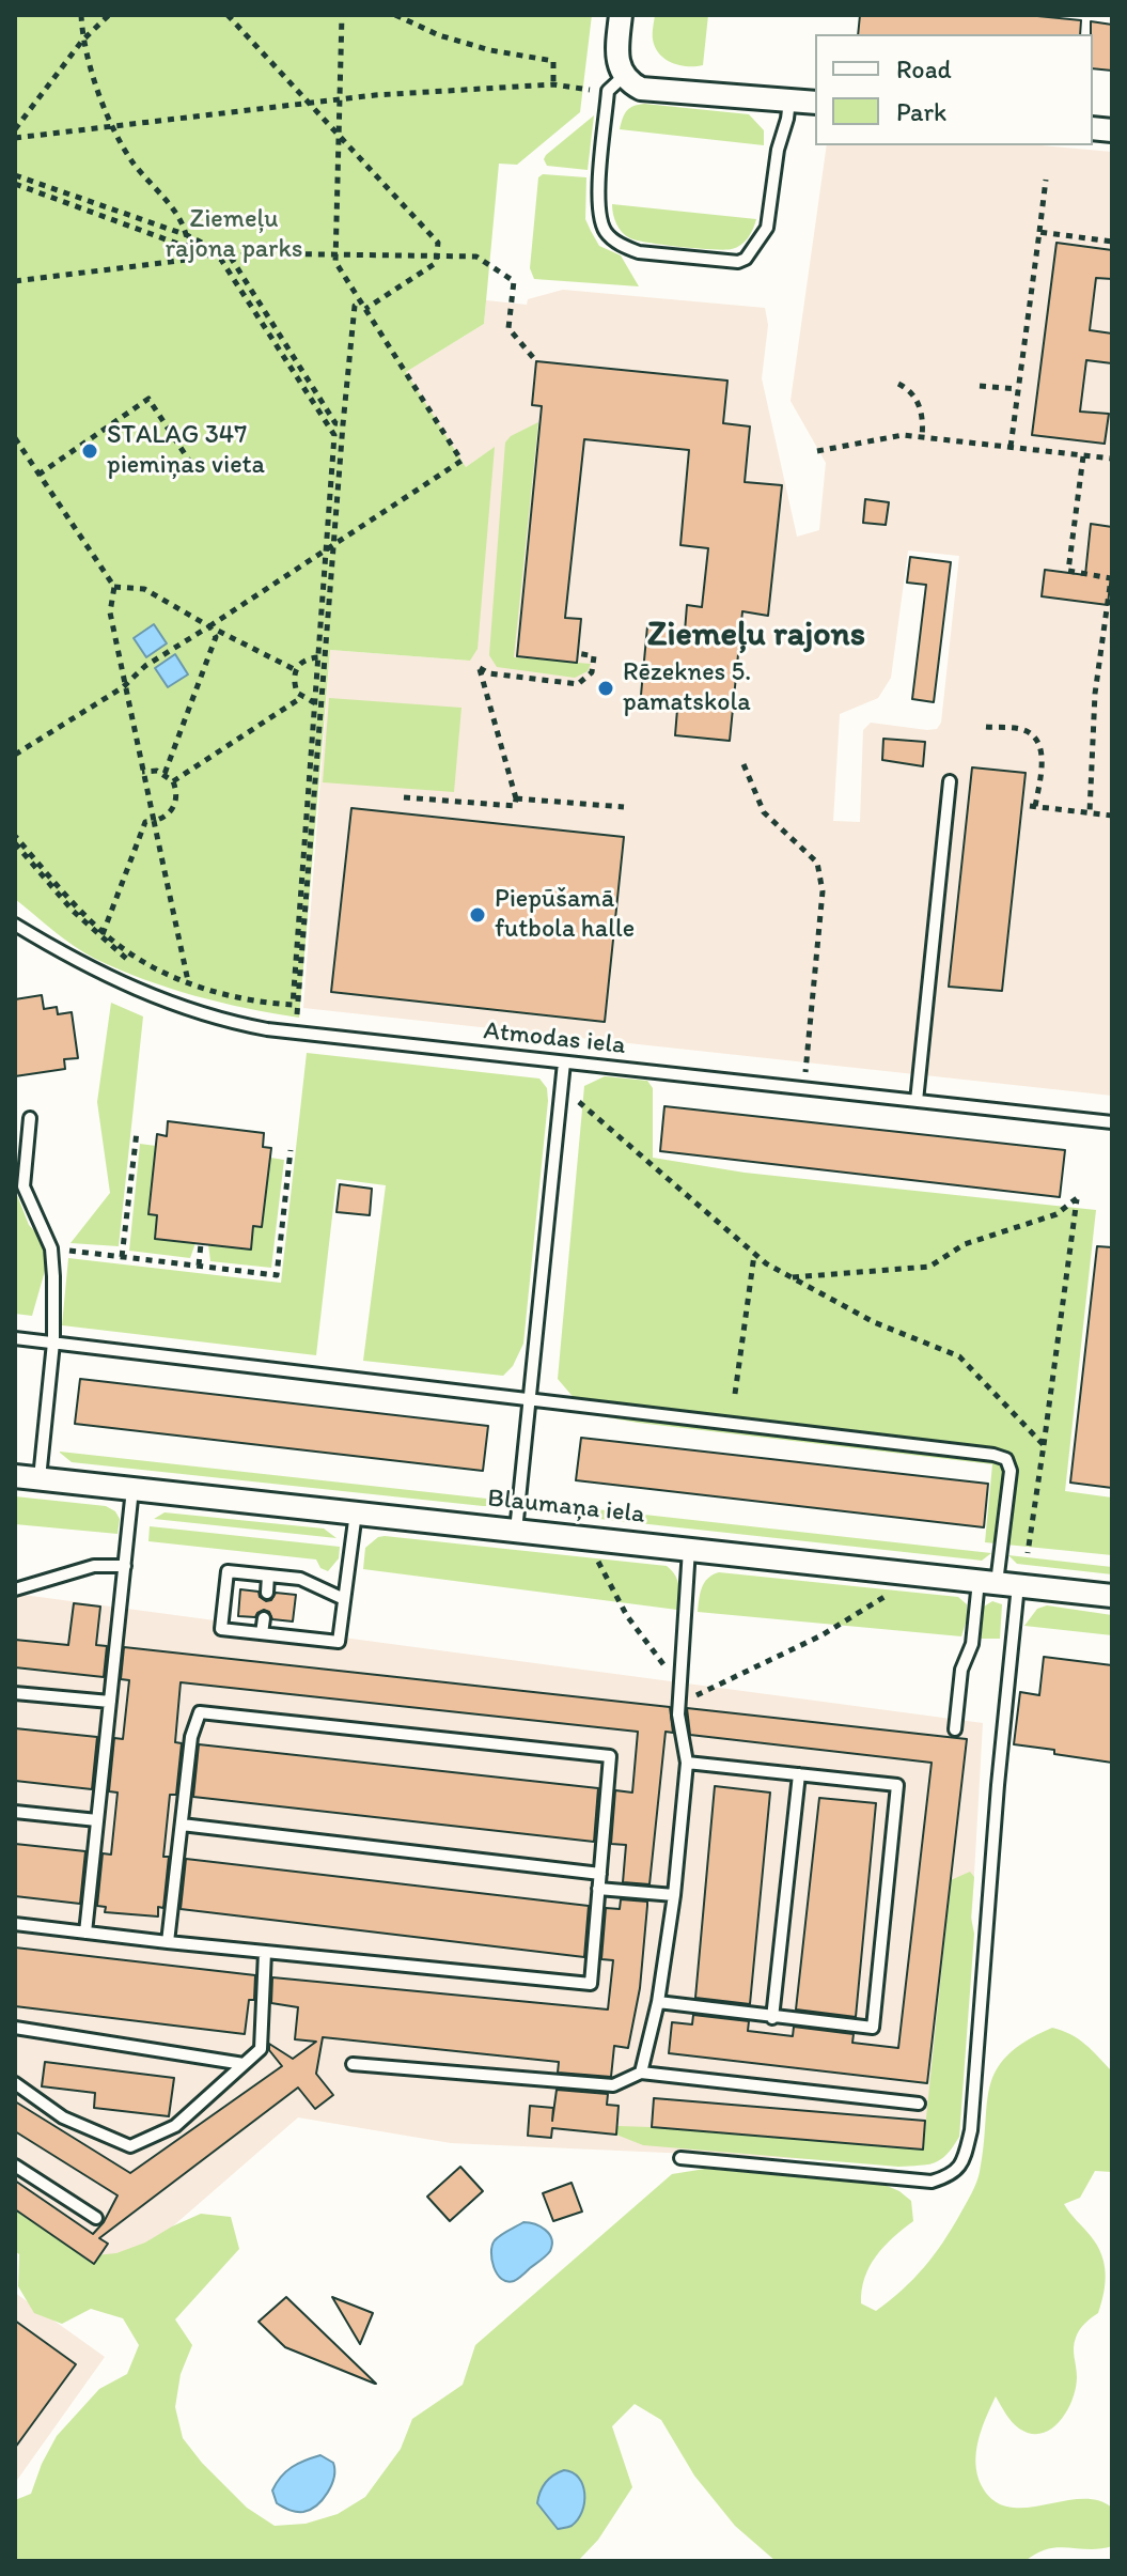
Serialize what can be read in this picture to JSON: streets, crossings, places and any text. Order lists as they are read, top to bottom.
{
  "streets": {
    "street": ["Blaumaņa iela"],
    "lane": ["Atmodas iela"]
  },
  "districts": ["Ziemeļu rajons"],
  "parks": ["Ziemeļu rajona parks"],
  "places": ["STALAG 347 piemiņas vieta", "Rēzeknes 5. pamatskola", "Piepūšamā futbola halle"],
  "legend": ["Road", "Park"]
}
